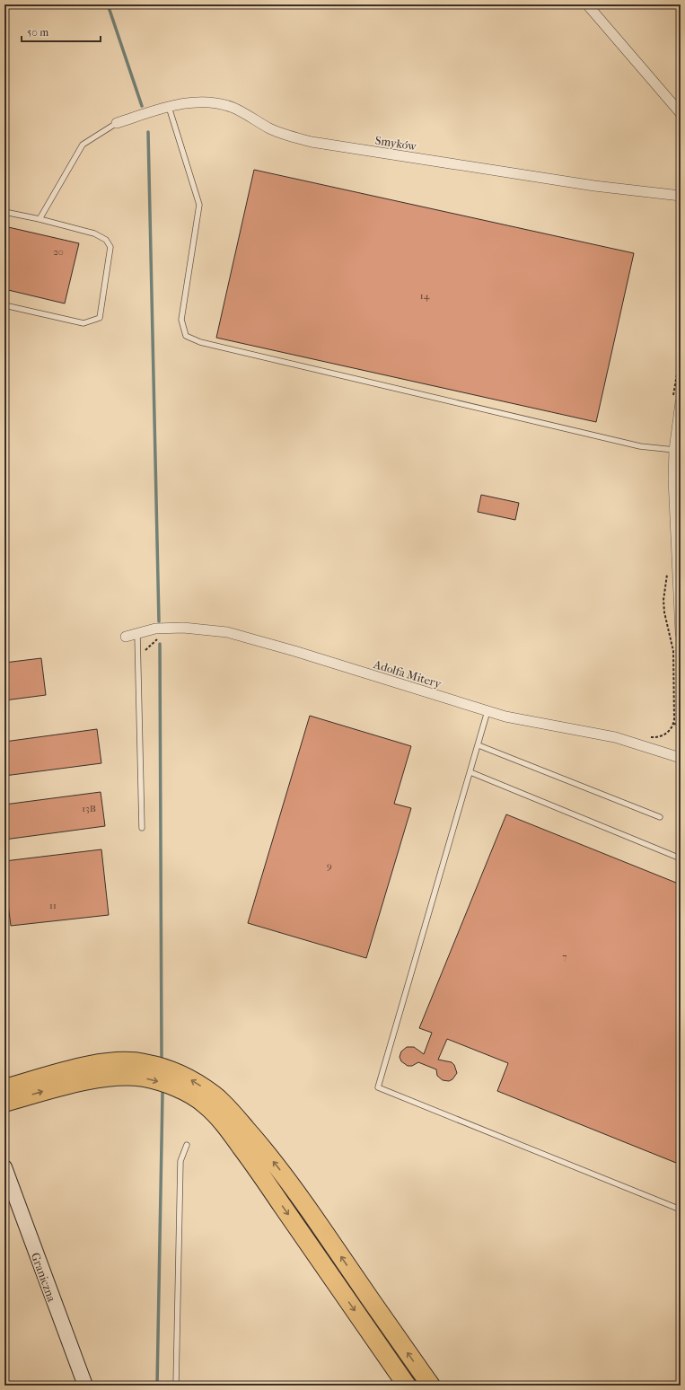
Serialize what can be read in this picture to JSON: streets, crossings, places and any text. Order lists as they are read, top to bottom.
{
  "streets": {
    "street": ["Smyków", "Adolfa Mitery", "Graniczna"]
  },
  "house_numbers": [
    "20",
    "14",
    "13B",
    "9",
    "11",
    "7"
  ],
  "scale_bar": "50 m"
}
